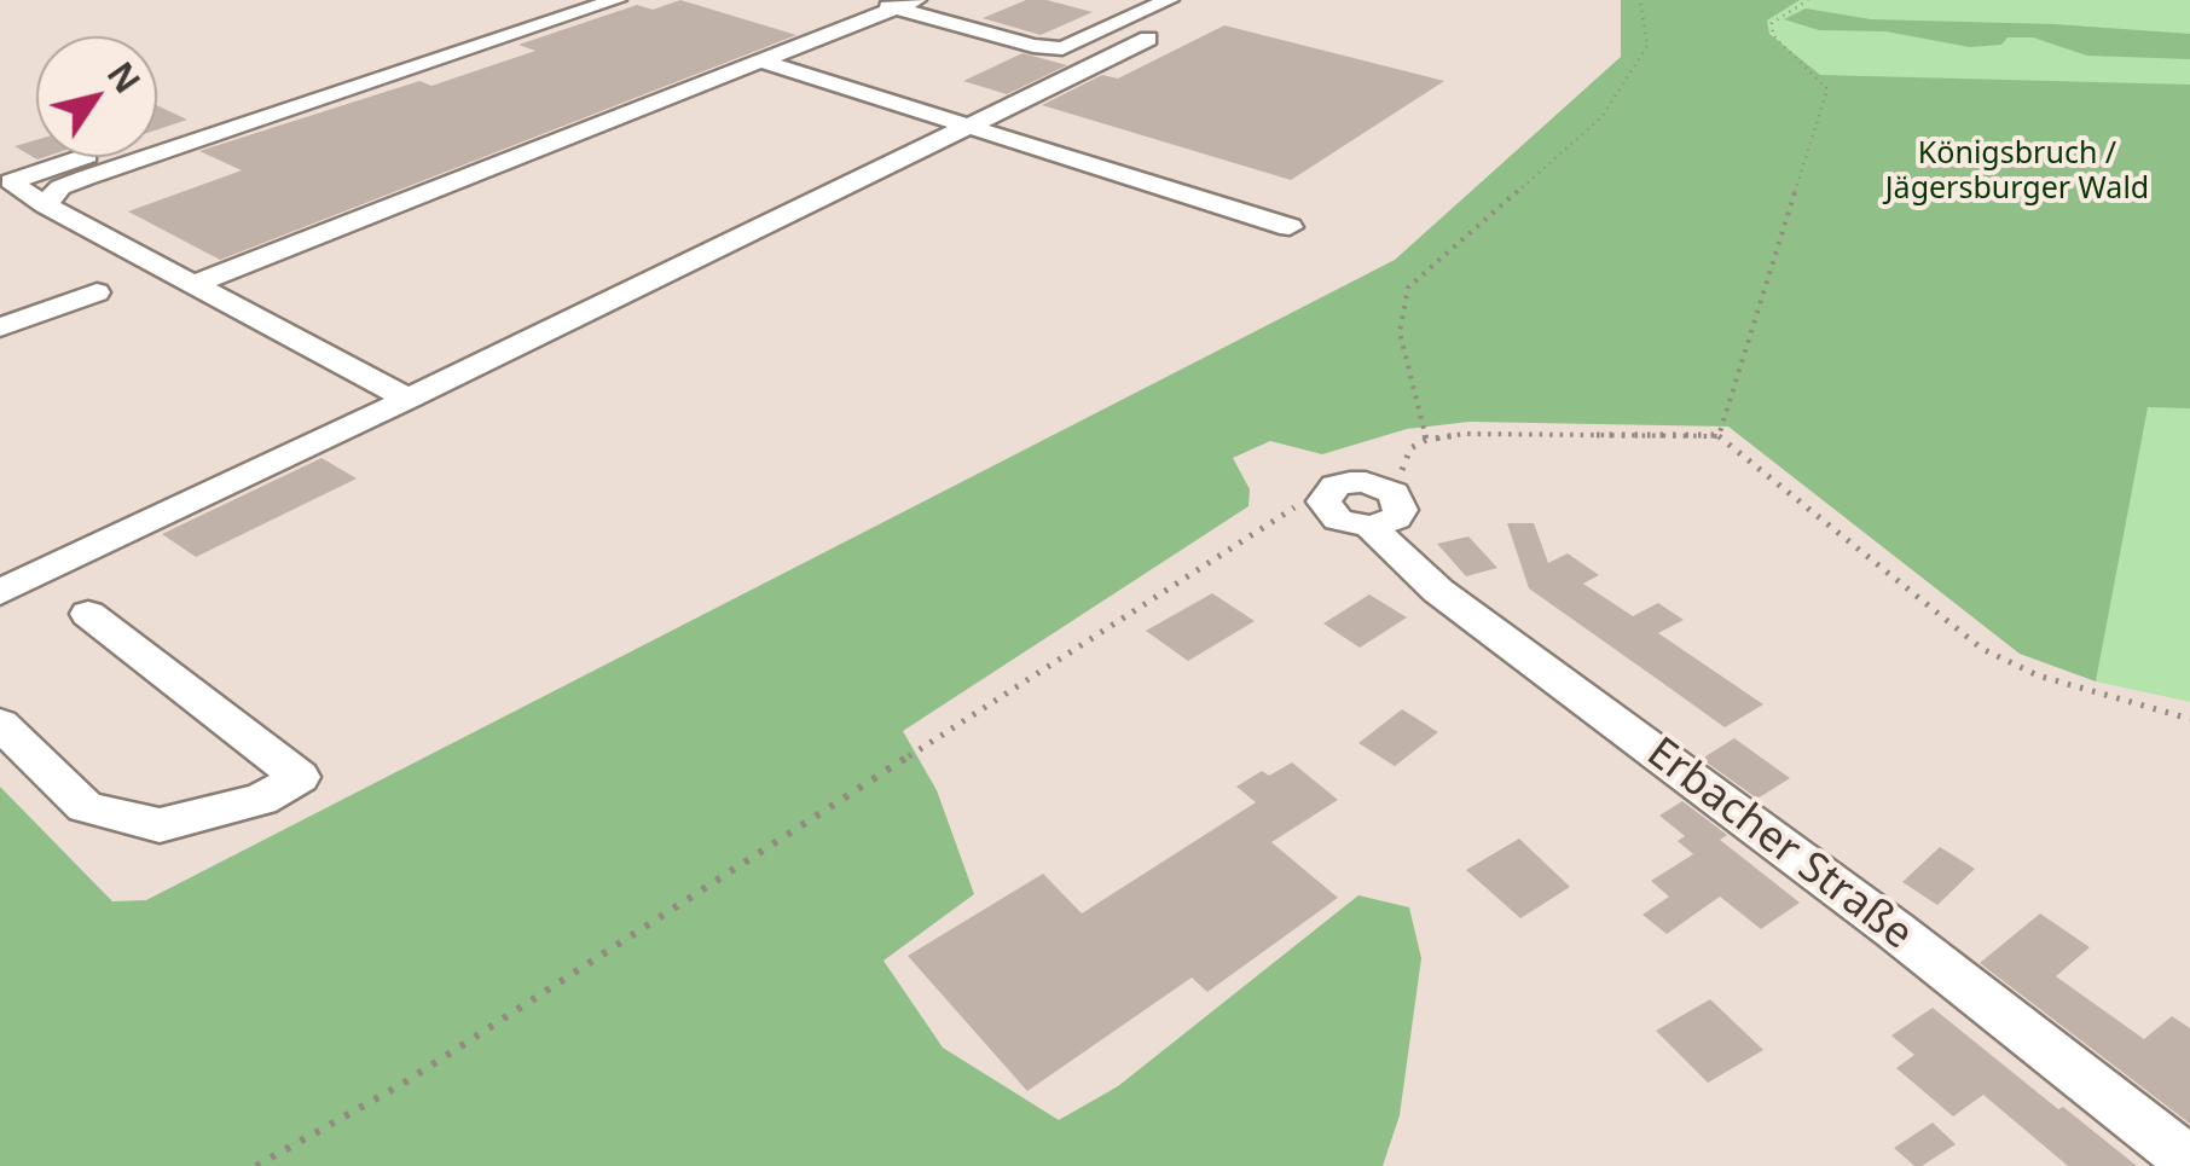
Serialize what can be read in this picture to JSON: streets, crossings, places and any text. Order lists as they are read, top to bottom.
{
  "streets": {
    "street": ["Erbacher Straße"]
  },
  "parks": ["Königsbruch / Jägersburger Wald"],
  "north": "top right"
}
